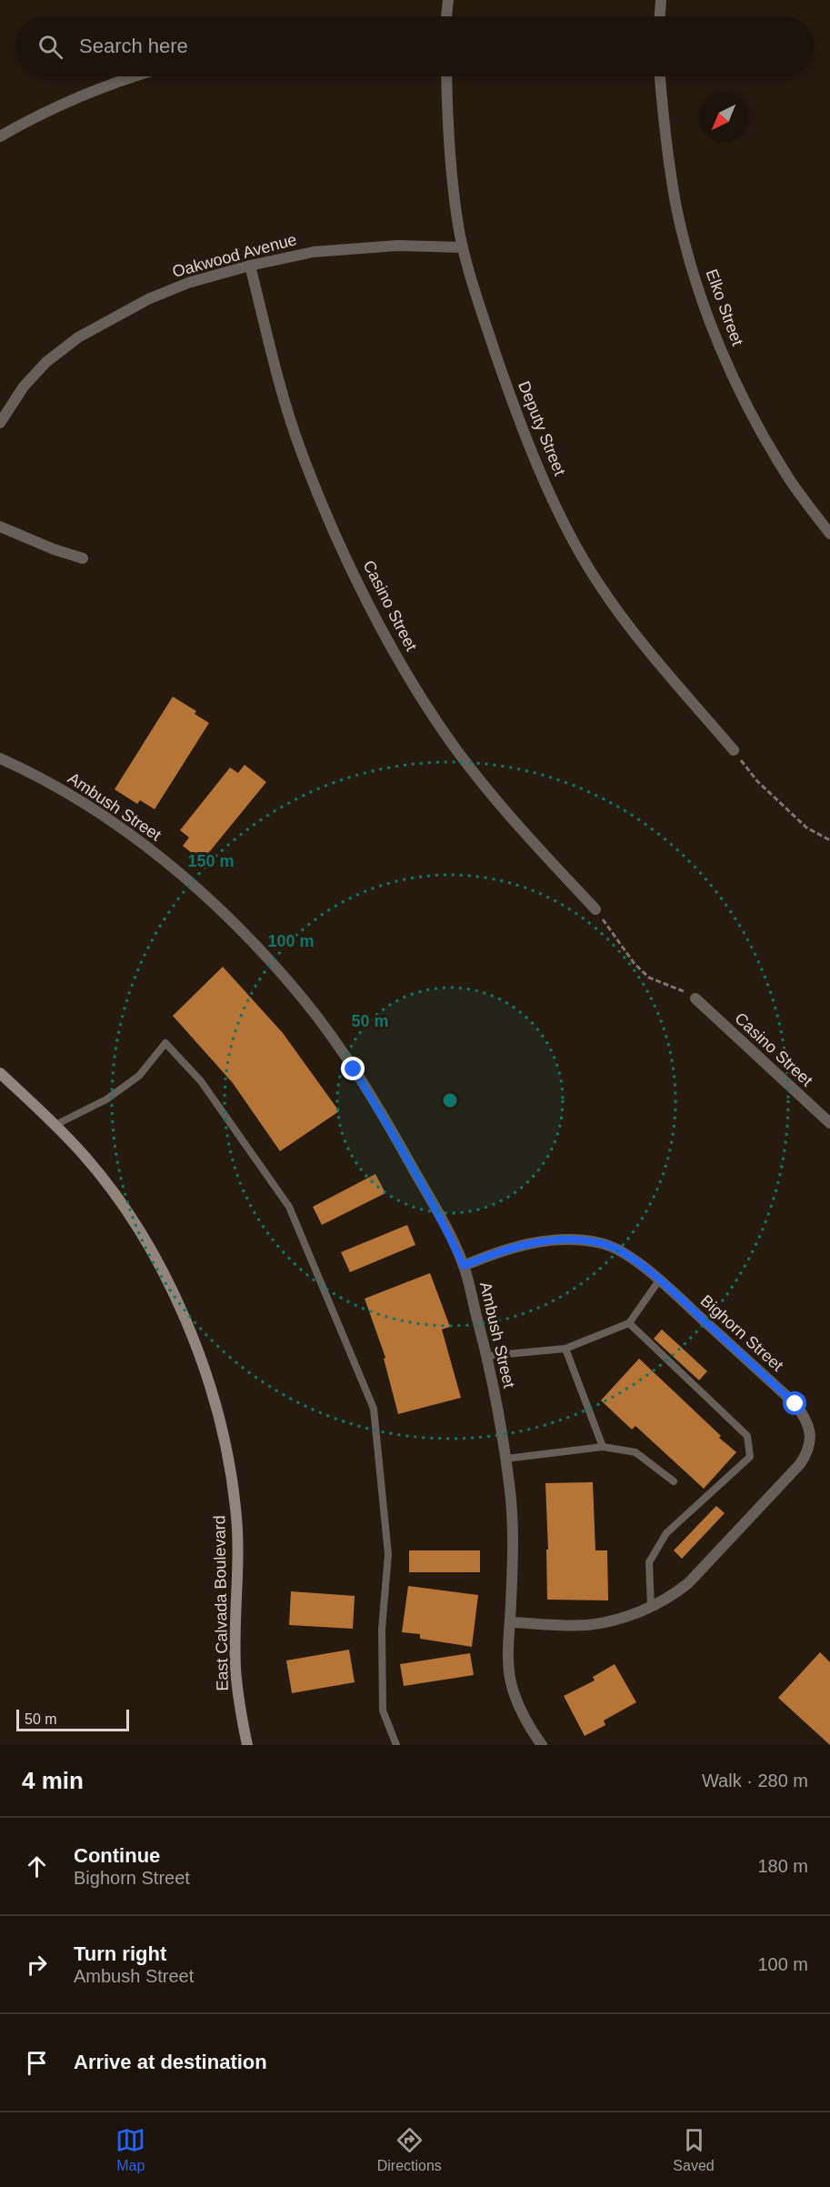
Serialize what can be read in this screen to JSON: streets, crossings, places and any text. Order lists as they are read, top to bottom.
{
  "streets": {
    "main road": ["East Calvada Boulevard"],
    "street": [
      "Oakwood Avenue",
      "Elko Street",
      "Deputy Street",
      "Casino Street",
      "Ambush Street",
      "Bighorn Street"
    ]
  },
  "crossings": [
    ["Oakwood Avenue", "Deputy Street"],
    ["Oakwood Avenue", "Casino Street"],
    ["Ambush Street", "Bighorn Street"]
  ],
  "scale_bar": "50 m",
  "north": "bottom left",
  "page": {
    "search": "Search here",
    "scale": "50 m",
    "heading": ["4 min", "Walk · 280 m"],
    "list": [
      ["Continue", "Bighorn Street", "180 m"],
      ["Turn right", "Ambush Street", "100 m"],
      "Arrive at destination"
    ],
    "nav": ["Map", "Directions", "Saved"]
  },
  "rings": ["150 m", "100 m", "50 m"]
}
